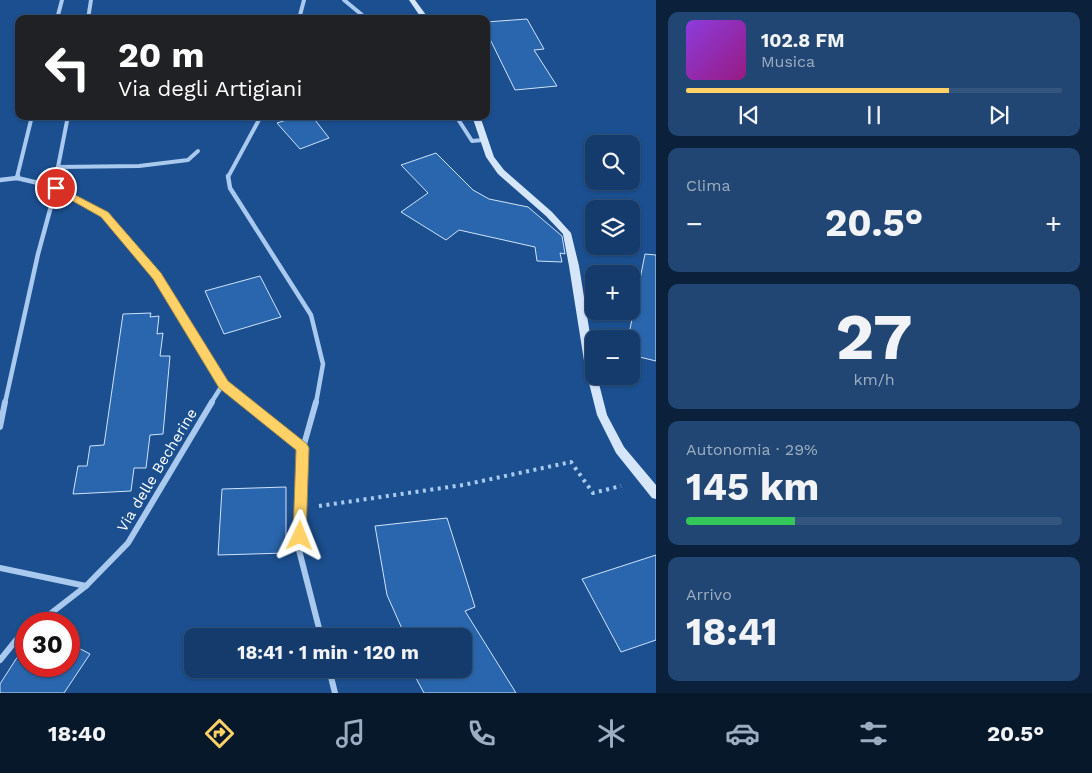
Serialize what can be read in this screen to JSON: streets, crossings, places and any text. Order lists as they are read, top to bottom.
{
  "streets": {
    "street": ["Via delle Becherine"]
  },
  "page": {
    "turn": ["20 m", "Via degli Artigiani"],
    "song": ["102.8 FM", "Musica"],
    "map_buttons": ["+", "−"],
    "tile": [
      "Clima",
      ["27", "km/h"],
      ["Autonomia · 29%", "145 km"],
      ["Arrivo", "18:41"]
    ],
    "heat": ["−", "20.5°", "+"],
    "limit": "30",
    "trip": "18:41 · 1 min · 120 m",
    "tabs": ["18:40", "20.5°"]
  }
}
